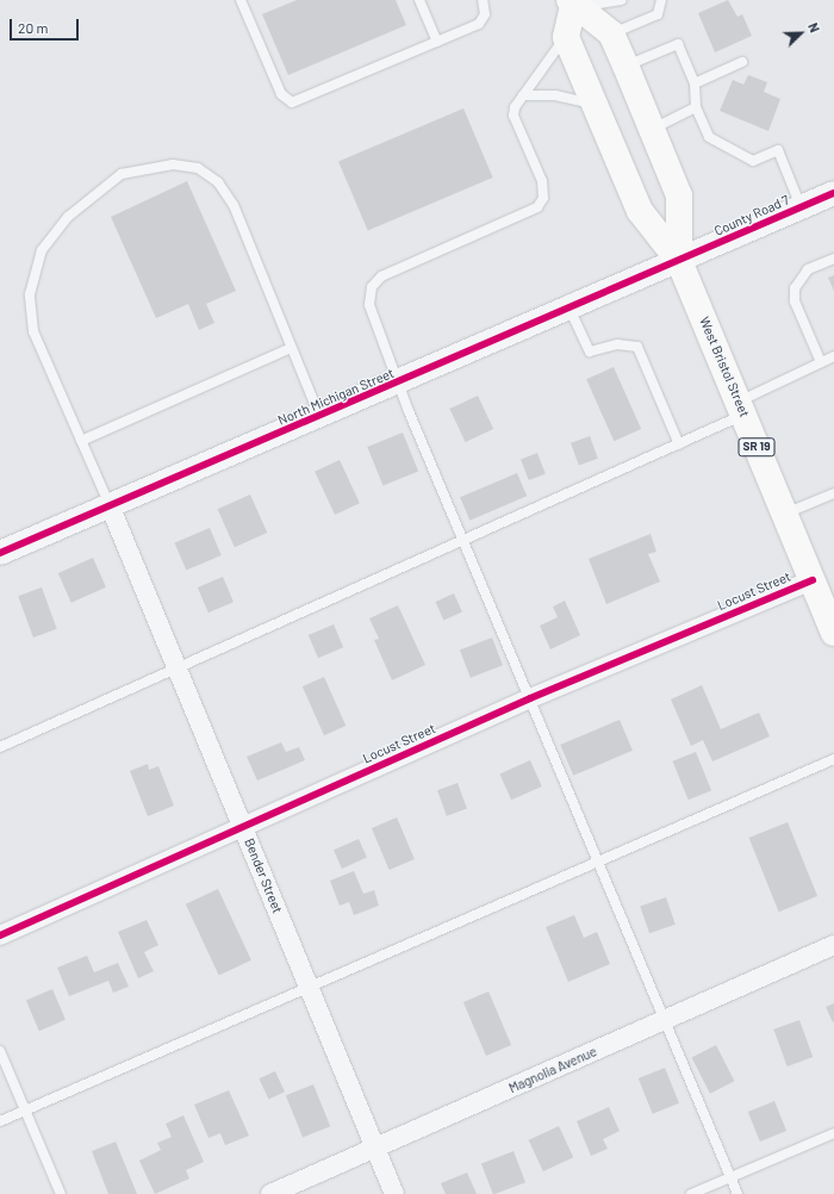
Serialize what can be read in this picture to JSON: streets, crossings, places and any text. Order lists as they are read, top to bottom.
{
  "streets": {
    "main road": ["West Bristol Street", "SR 19"],
    "street": [
      "County Road 7",
      "North Michigan Street",
      "Locust Street",
      "Bender Street",
      "Magnolia Avenue"
    ]
  },
  "crossings": [
    ["County Road 7", "West Bristol Street"],
    ["County Road 7", "North Michigan Street"],
    ["West Bristol Street", "North Michigan Street"],
    ["West Bristol Street", "Locust Street"],
    ["North Michigan Street", "Bender Street"],
    ["Locust Street", "Bender Street"],
    ["Bender Street", "Magnolia Avenue"]
  ],
  "scale_bar": "20 m",
  "north": "top right"
}
